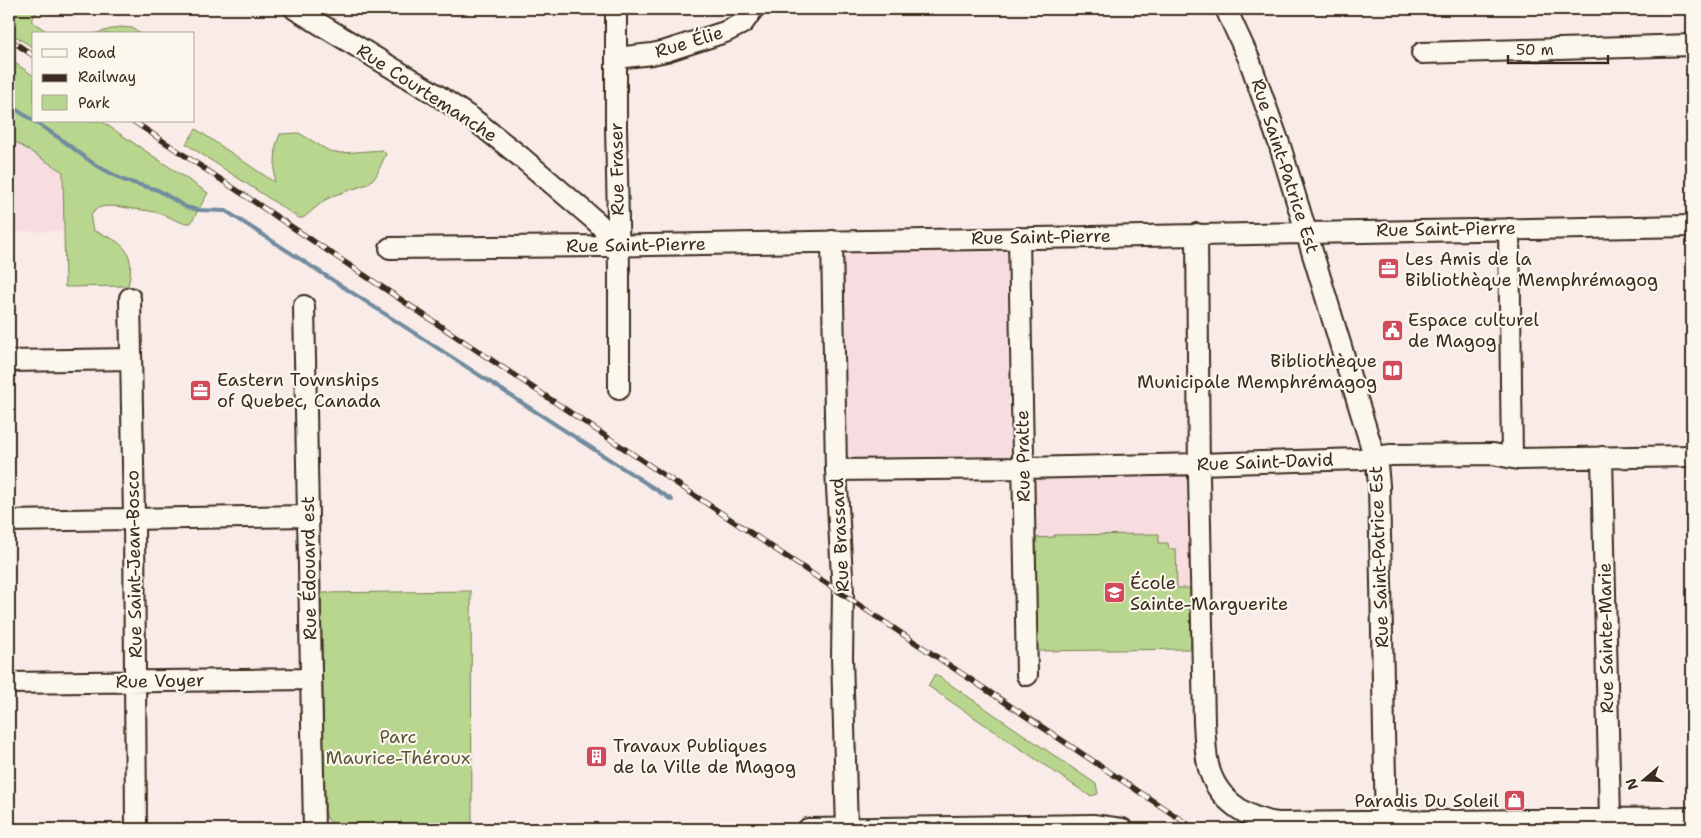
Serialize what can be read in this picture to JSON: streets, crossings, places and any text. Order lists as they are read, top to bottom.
{
  "streets": {
    "street": [
      "Rue Élie",
      "Rue Courtemanche",
      "Rue Saint-Patrice Est",
      "Rue Fraser",
      "Rue Saint-Pierre",
      "Rue Pratte",
      "Rue Saint-David",
      "Rue Brassard",
      "Rue Saint-Jean-Bosco",
      "Rue Édouard est",
      "Rue Sainte-Marie",
      "Rue Voyer"
    ]
  },
  "crossings": [
    ["Rue Élie", "Rue Fraser"],
    ["Rue Courtemanche", "Rue Fraser"],
    ["Rue Courtemanche", "Rue Saint-Pierre"],
    ["Rue Saint-Patrice Est", "Rue Saint-Pierre"],
    ["Rue Saint-Patrice Est", "Rue Saint-David"],
    ["Rue Fraser", "Rue Saint-Pierre"],
    ["Rue Saint-Pierre", "Rue Pratte"],
    ["Rue Saint-Pierre", "Rue Brassard"],
    ["Rue Pratte", "Rue Saint-David"],
    ["Rue Saint-David", "Rue Brassard"],
    ["Rue Saint-David", "Rue Sainte-Marie"],
    ["Rue Saint-Jean-Bosco", "Rue Voyer"],
    ["Rue Édouard est", "Rue Voyer"]
  ],
  "parks": ["Parc Maurice-Théroux"],
  "places": {
    "office": ["Les Amis de la Bibliothèque Memphrémagog", "Eastern Townships of Quebec, Canada"],
    "public building": ["Espace culturel de Magog"],
    "library": ["Bibliothèque Municipale Memphrémagog"],
    "school or university": ["École Sainte-Marguerite"],
    "building": ["Travaux Publiques de la Ville de Magog"],
    "shop": ["Paradis Du Soleil"]
  },
  "legend": ["Road", "Railway", "Park"],
  "scale_bar": "50 m",
  "north": "left"
}
